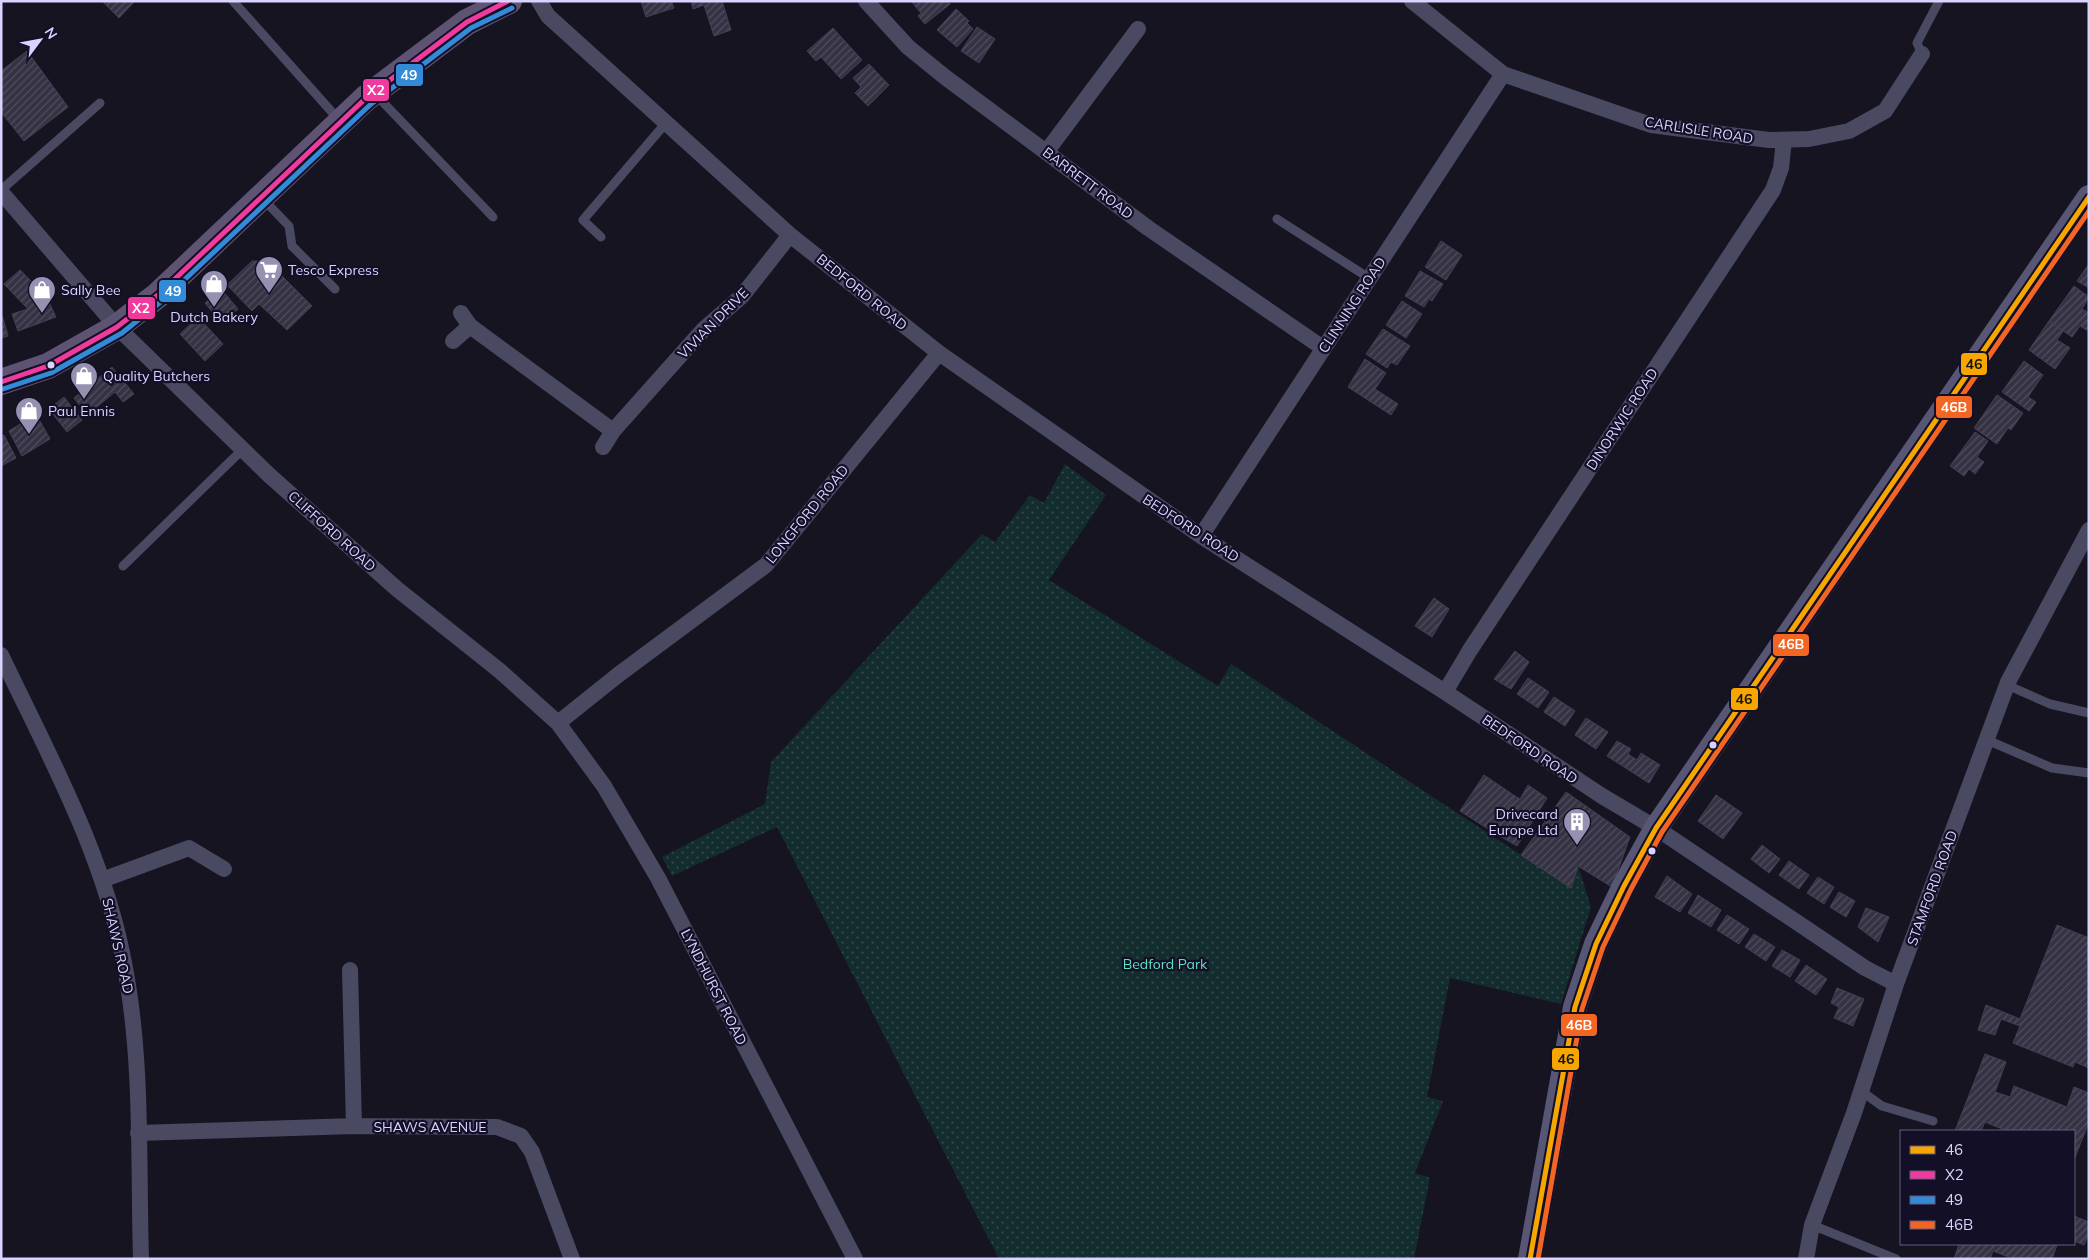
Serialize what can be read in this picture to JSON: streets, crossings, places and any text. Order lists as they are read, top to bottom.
{
  "streets": {
    "street": [
      "CARLISLE ROAD",
      "BARRETT ROAD",
      "BEDFORD ROAD",
      "CLINNING ROAD",
      "VIVIAN DRIVE",
      "DINORWIC ROAD",
      "LONGFORD ROAD",
      "CLIFFORD ROAD",
      "STAMFORD ROAD",
      "SHAWS ROAD",
      "LYNDHURST ROAD",
      "SHAWS AVENUE"
    ]
  },
  "crossings": [
    ["CARLISLE ROAD", "CLINNING ROAD"],
    ["CARLISLE ROAD", "DINORWIC ROAD"],
    ["BARRETT ROAD", "CLINNING ROAD"],
    ["BEDFORD ROAD", "CLINNING ROAD"],
    ["BEDFORD ROAD", "VIVIAN DRIVE"],
    ["BEDFORD ROAD", "DINORWIC ROAD"],
    ["BEDFORD ROAD", "LONGFORD ROAD"],
    ["BEDFORD ROAD", "STAMFORD ROAD"],
    ["LONGFORD ROAD", "CLIFFORD ROAD"],
    ["LONGFORD ROAD", "LYNDHURST ROAD"],
    ["CLIFFORD ROAD", "LYNDHURST ROAD"],
    ["SHAWS ROAD", "SHAWS AVENUE"]
  ],
  "parks": ["Bedford Park"],
  "places": {
    "supermarket": ["Tesco Express"],
    "shop": [
      "Dutch Bakery",
      "Sally Bee",
      "Quality Butchers",
      "Paul Ennis"
    ],
    "building": ["Drivecard Europe Ltd"]
  },
  "lines": [
    "transit line X2",
    "transit line 49",
    "transit line 46",
    "transit line 46B"
  ],
  "legend": [
    "46",
    "X2",
    "49",
    "46B"
  ],
  "north": "top right"
}
